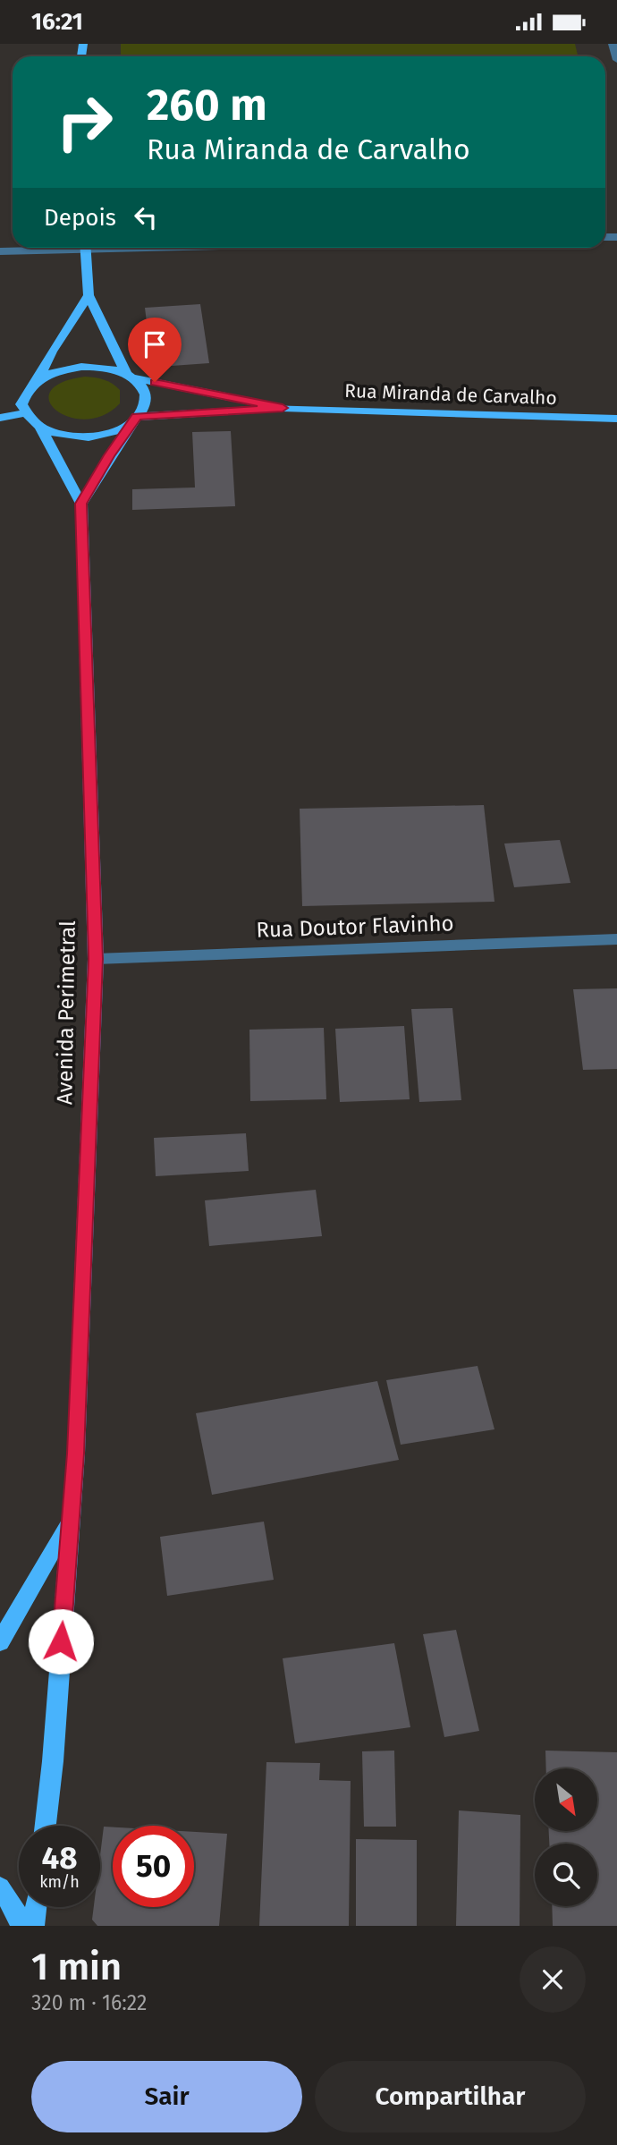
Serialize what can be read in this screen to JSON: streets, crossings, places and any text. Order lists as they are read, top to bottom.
{
  "streets": {
    "main road": ["Rua Miranda de Carvalho", "Avenida Perimetral"],
    "street": ["Rua Doutor Flavinho"]
  },
  "crossings": [
    ["Rua Miranda de Carvalho", "Avenida Perimetral"],
    ["Rua Doutor Flavinho", "Avenida Perimetral"]
  ],
  "north": "bottom right",
  "page": {
    "status": "16:21",
    "turn": ["260 m", "Rua Miranda de Carvalho"],
    "then": "Depois",
    "speed": "48 km/h",
    "limit": "50",
    "heading": ["1 min", "320 m · 16:22"],
    "buttons": ["Sair", "Compartilhar"]
  }
}
